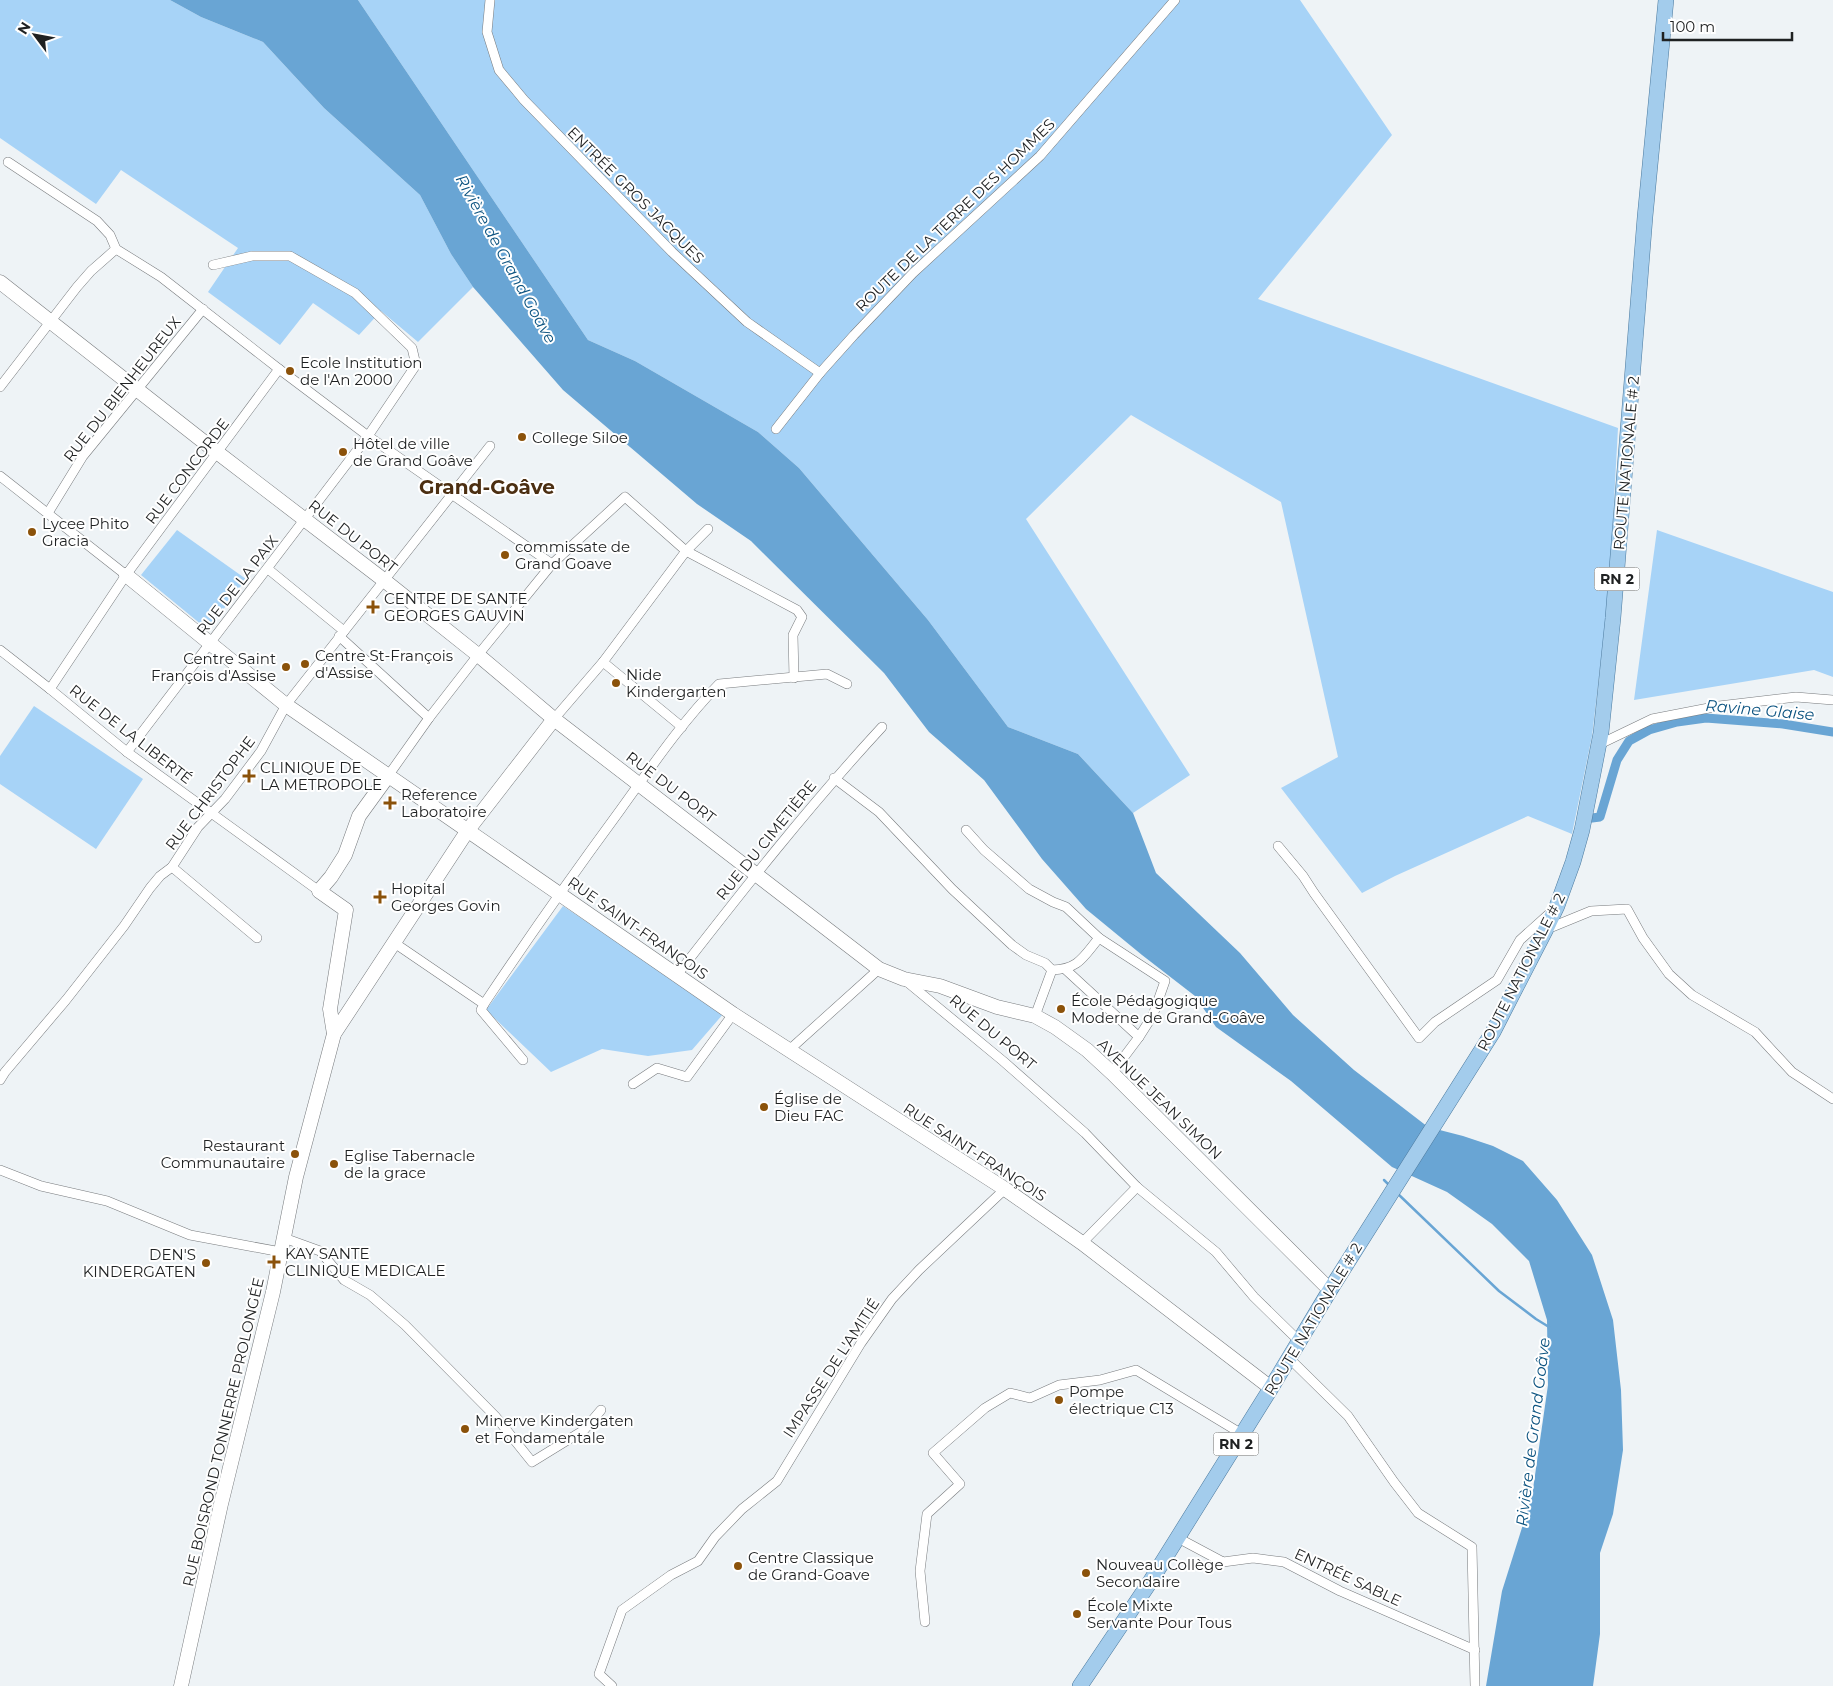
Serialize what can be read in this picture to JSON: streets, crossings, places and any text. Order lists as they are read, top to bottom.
{
  "streets": {
    "main road": ["ROUTE NATIONALE # 2", "RN 2"],
    "street": [
      "ENTRÉE GROS JACQUES",
      "ROUTE DE LA TERRE DES HOMMES",
      "RUE DU BIENHEUREUX",
      "RUE CONCORDE",
      "RUE DU PORT",
      "RUE DE LA PAIX",
      "RUE DE LA LIBERTÉ",
      "RUE CHRISTOPHE",
      "RUE DU CIMETIÈRE",
      "RUE SAINT-FRANÇOIS",
      "AVENUE JEAN SIMON",
      "IMPASSE DE L'AMITIÉ",
      "RUE BOISROND TONNERRE PROLONGÉE",
      "ENTRÉE SABLE"
    ]
  },
  "crossings": [
    ["ENTRÉE GROS JACQUES", "ROUTE DE LA TERRE DES HOMMES"],
    ["RUE DU BIENHEUREUX", "RUE DU PORT"],
    ["RUE DU BIENHEUREUX", "RUE SAINT-FRANÇOIS"],
    ["ROUTE NATIONALE # 2", "RUE DU PORT"],
    ["ROUTE NATIONALE # 2", "RUE SAINT-FRANÇOIS"],
    ["ROUTE NATIONALE # 2", "AVENUE JEAN SIMON"],
    ["ROUTE NATIONALE # 2", "ENTRÉE SABLE"],
    ["RUE CONCORDE", "RUE DU PORT"],
    ["RUE CONCORDE", "RUE DE LA LIBERTÉ"],
    ["RUE CONCORDE", "RUE SAINT-FRANÇOIS"],
    ["RUE DU PORT", "RUE DE LA PAIX"],
    ["RUE DU PORT", "RUE CHRISTOPHE"],
    ["RUE DU PORT", "RUE DU CIMETIÈRE"],
    ["RUE DU PORT", "AVENUE JEAN SIMON"],
    ["RUE DU PORT", "RUE BOISROND TONNERRE PROLONGÉE"],
    ["RUE DE LA PAIX", "RUE DE LA LIBERTÉ"],
    ["RUE DE LA PAIX", "RUE SAINT-FRANÇOIS"],
    ["RUE DE LA LIBERTÉ", "RUE CHRISTOPHE"],
    ["RUE CHRISTOPHE", "RUE SAINT-FRANÇOIS"],
    ["RUE DU CIMETIÈRE", "RUE SAINT-FRANÇOIS"],
    ["RUE SAINT-FRANÇOIS", "IMPASSE DE L'AMITIÉ"],
    ["RUE SAINT-FRANÇOIS", "RUE BOISROND TONNERRE PROLONGÉE"]
  ],
  "districts": ["Grand-Goâve"],
  "water": ["Rivière de Grand Goâve", "Ravine Glaise"],
  "places": {
    "other": [
      "Ecole Institution de l'An 2000",
      "College Siloe",
      "Hôtel de ville de Grand Goâve",
      "Lycee Phito Gracia",
      "commissate de Grand Goave",
      "Centre St-François d'Assise",
      "Centre Saint François d'Assise",
      "Nide Kindergarten",
      "École Pédagogique Moderne de Grand-Goâve",
      "Église de Dieu FAC",
      "Restaurant Communautaire",
      "Eglise Tabernacle de la grace",
      "DEN'S KINDERGATEN",
      "Pompe électrique C13",
      "Minerve Kindergaten et Fondamentale",
      "Centre Classique de Grand-Goave",
      "Nouveau Collège Secondaire",
      "École Mixte Servante Pour Tous"
    ],
    "health": [
      "CENTRE DE SANTE GEORGES GAUVIN",
      "CLINIQUE DE LA METROPOLE",
      "Reference Laboratoire",
      "Hopital Georges Govin",
      "KAY SANTE CLINIQUE MEDICALE"
    ]
  },
  "scale_bar": "100 m",
  "north": "top left"
}
